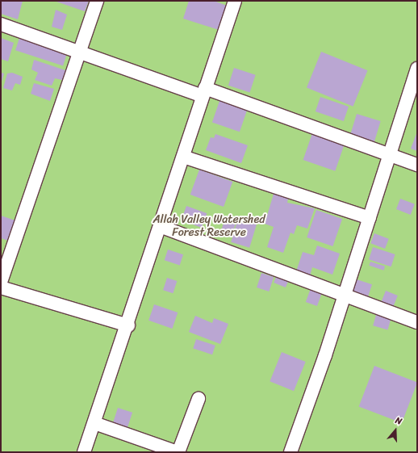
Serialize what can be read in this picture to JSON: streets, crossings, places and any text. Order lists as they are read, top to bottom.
{
  "parks": ["Allah Valley Watershed Forest Reserve"],
  "north": "top"
}
